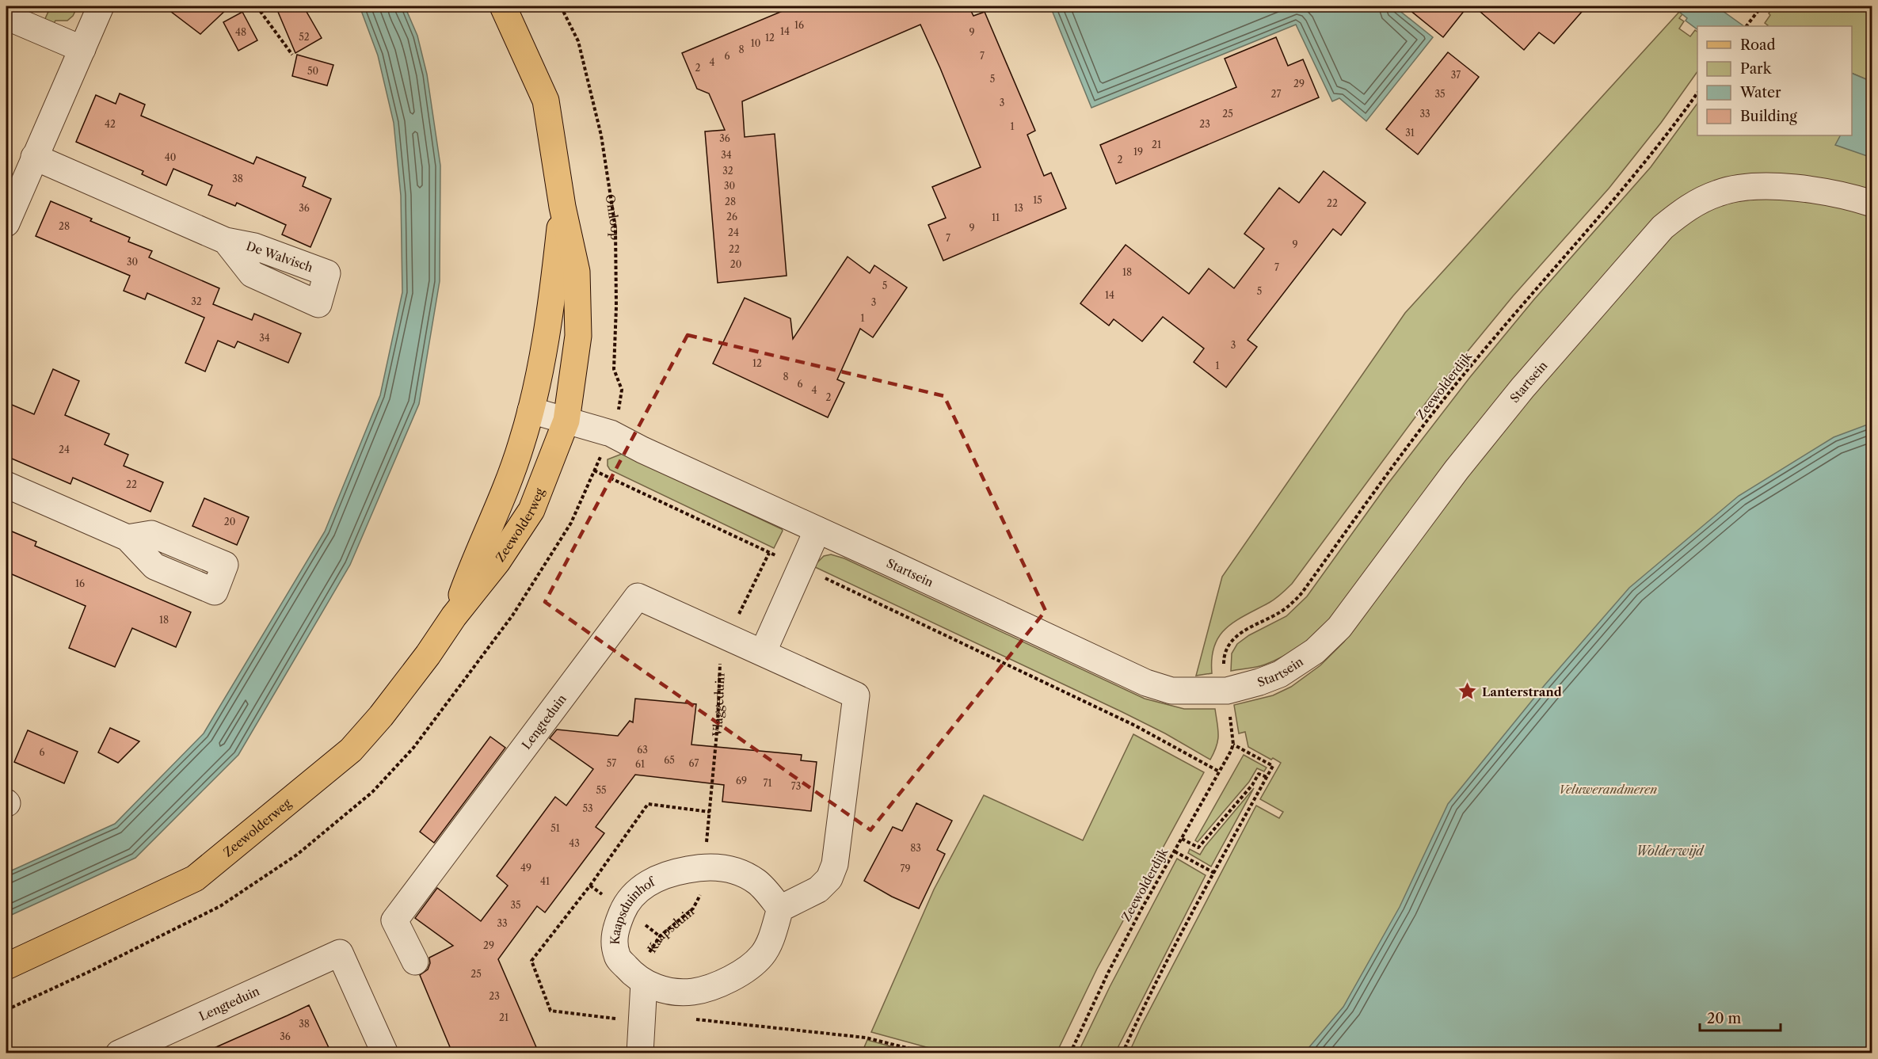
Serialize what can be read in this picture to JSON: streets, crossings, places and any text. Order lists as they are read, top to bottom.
{
  "streets": {
    "main road": ["Zeewolderweg"],
    "street": ["Startsein", "Lengteduin", "Kaapsduinhof"],
    "path": [
      "Omloop",
      "Zeewolderdijk",
      "Vlaggeduin",
      "Kaapsduin"
    ]
  },
  "crossings": [
    ["Omloop", "Startsein"],
    ["Startsein", "Zeewolderdijk"],
    ["Startsein", "Zeewolderweg"],
    ["Vlaggeduin", "Lengteduin"],
    ["Vlaggeduin", "Kaapsduinhof"],
    ["Vlaggeduin", "Kaapsduin"],
    ["Kaapsduinhof", "Kaapsduin"]
  ],
  "water": ["Wolderwijd"],
  "parks": ["Veluwerandmeren"],
  "places": {
    "place": ["Lanterstrand"]
  },
  "house_numbers": [
    "16",
    "14",
    "48",
    "9",
    "52",
    "12",
    "10",
    "8",
    "6",
    "7",
    "4",
    "2",
    "50",
    "37",
    "5",
    "29",
    "27",
    "35",
    "3",
    "25",
    "33",
    "42",
    "23",
    "1",
    "31",
    "36",
    "21",
    "19",
    "34",
    "40",
    "2",
    "32",
    "38",
    "30",
    "15",
    "28",
    "22",
    "36",
    "13",
    "26",
    "11",
    "28",
    "9",
    "24",
    "7",
    "9",
    "22",
    "30",
    "20",
    "7",
    "18",
    "5",
    "5",
    "14",
    "32",
    "3",
    "1",
    "34",
    "3",
    "12",
    "1",
    "8",
    "6",
    "4",
    "2",
    "24",
    "22",
    "20",
    "16",
    "18",
    "63",
    "6",
    "65",
    "57",
    "67",
    "61",
    "69",
    "71",
    "73",
    "55",
    "53",
    "51",
    "43",
    "83",
    "49",
    "79",
    "41",
    "35",
    "33",
    "29",
    "25",
    "23",
    "21",
    "38",
    "36"
  ],
  "legend": [
    "Road",
    "Park",
    "Water",
    "Building"
  ],
  "scale_bar": "20 m"
}
